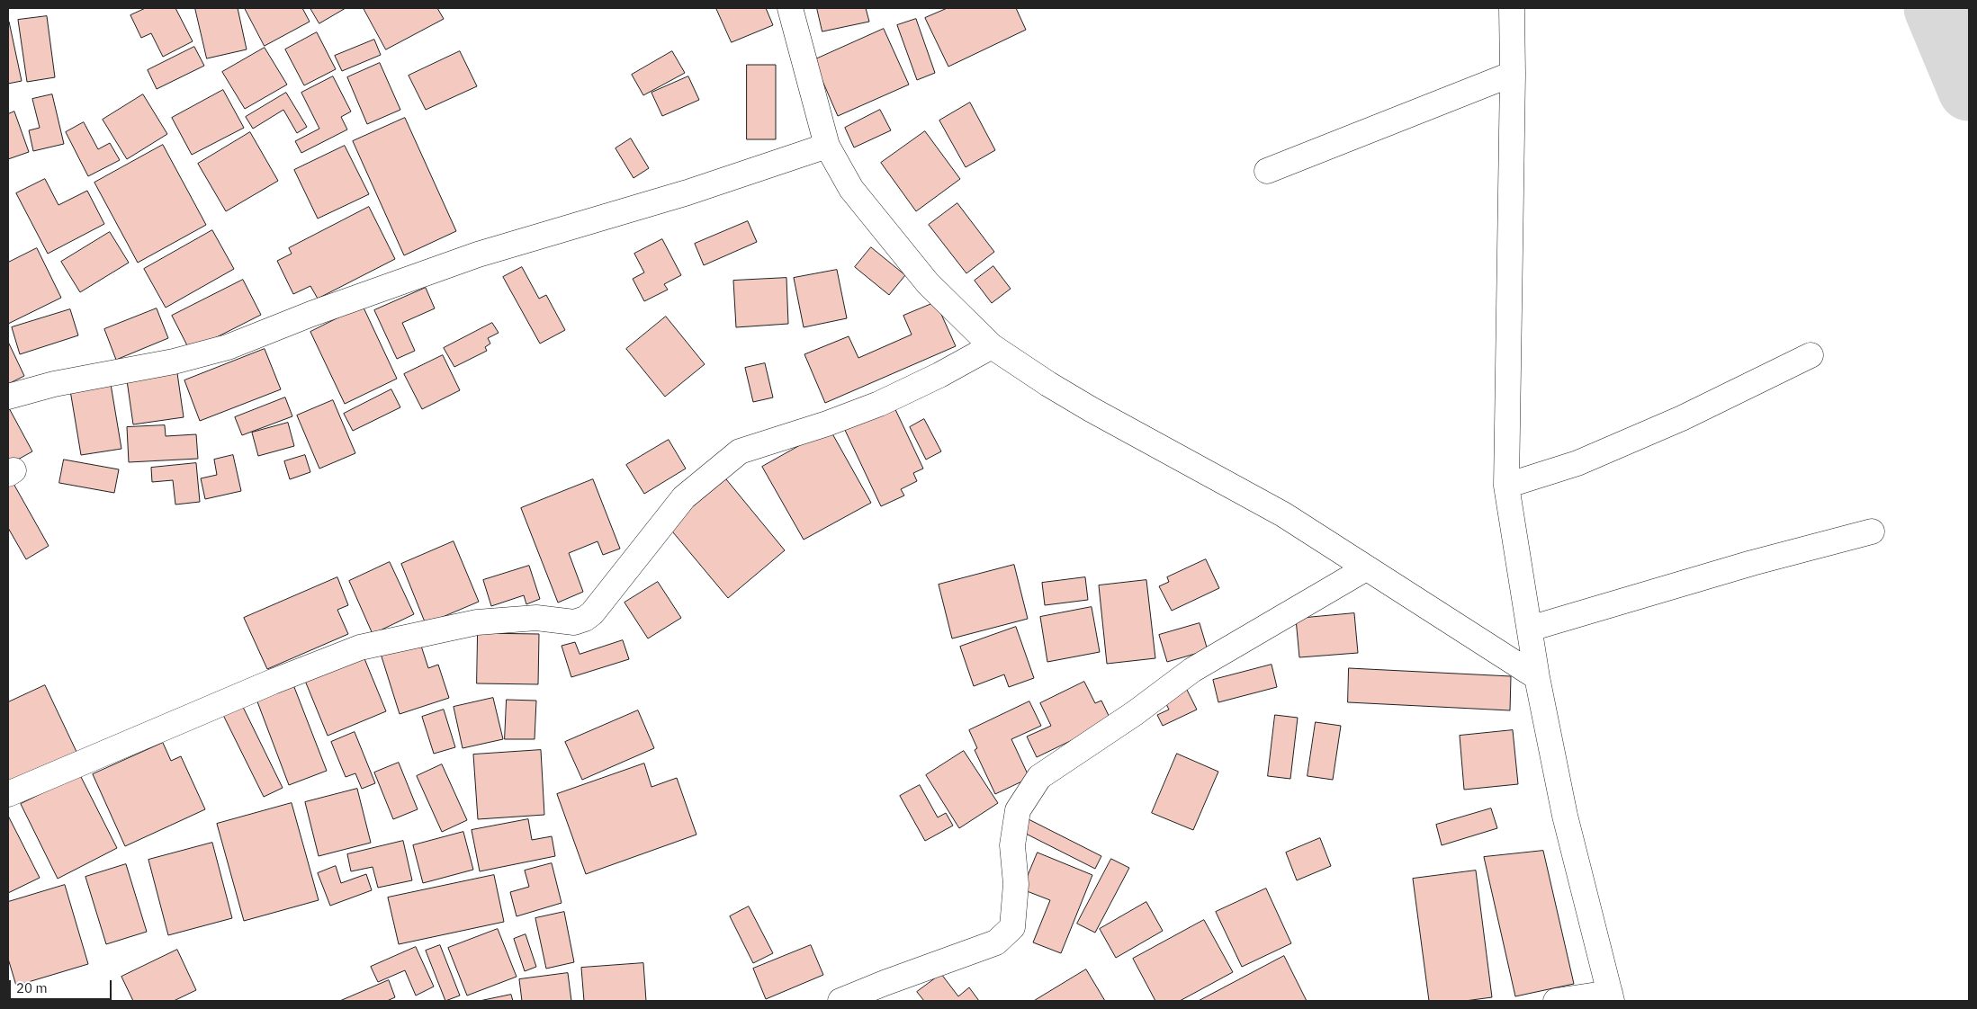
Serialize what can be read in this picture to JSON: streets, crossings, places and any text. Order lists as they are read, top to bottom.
{
  "scale_bar": "20 m"
}
